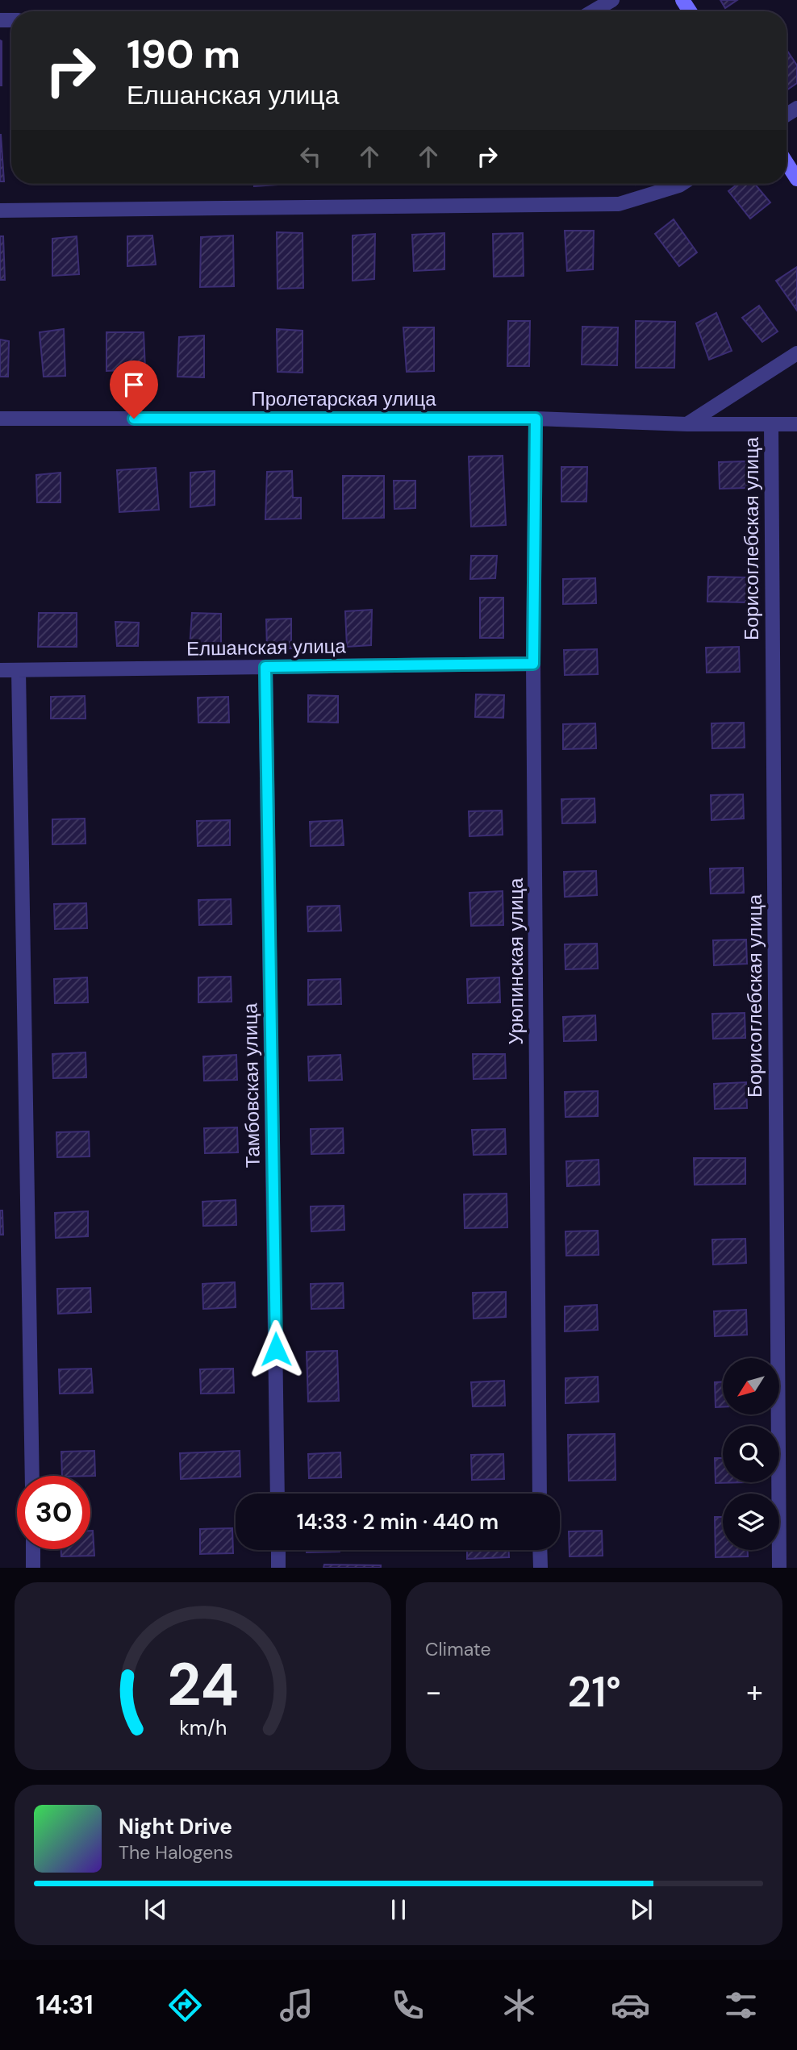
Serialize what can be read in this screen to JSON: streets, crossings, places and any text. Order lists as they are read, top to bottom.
{
  "streets": {
    "street": [
      "Пролетарская улица",
      "Борисоглебская улица",
      "Елшанская улица",
      "Урюпинская улица",
      "Тамбовская улица"
    ]
  },
  "crossings": [
    ["Пролетарская улица", "Борисоглебская улица"],
    ["Пролетарская улица", "Урюпинская улица"],
    ["Елшанская улица", "Урюпинская улица"],
    ["Елшанская улица", "Тамбовская улица"]
  ],
  "north": "bottom left",
  "page": {
    "turn": ["190 m", "Елшанская улица"],
    "limit": "30",
    "trip": "14:33 · 2 min · 440 m",
    "tile": "Climate",
    "heat": ["−", "21°", "+"],
    "song": ["Night Drive", "The Halogens"],
    "tabs": "14:31",
    "gauge": ["24", "km/h"]
  }
}
